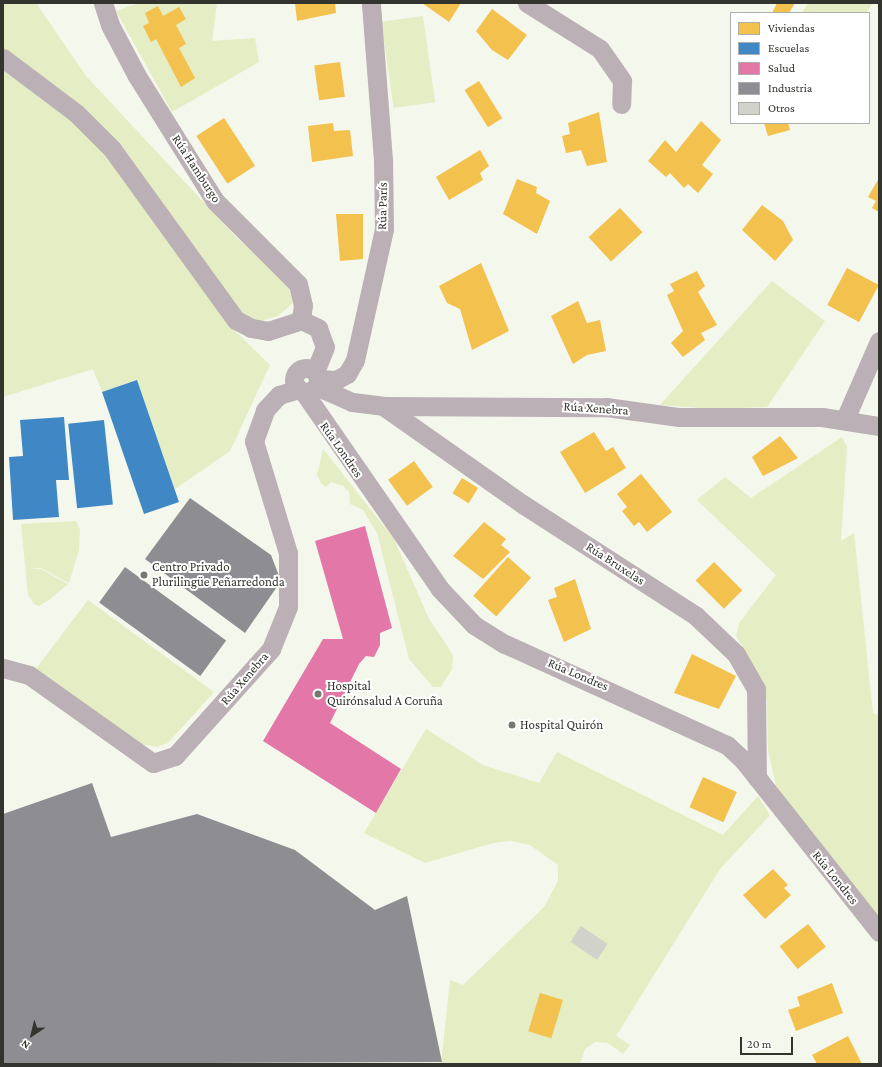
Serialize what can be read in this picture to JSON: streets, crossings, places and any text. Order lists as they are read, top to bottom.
{
  "streets": {
    "street": [
      "Rúa Hamburgo",
      "Rúa París",
      "Rúa Xenebra",
      "Rúa Londres",
      "Rúa Bruxelas"
    ]
  },
  "crossings": [
    ["Rúa París", "Rúa Xenebra"],
    ["Rúa París", "Rúa Londres"],
    ["Rúa Xenebra", "Rúa Londres"],
    ["Rúa Xenebra", "Rúa Bruxelas"],
    ["Rúa Londres", "Rúa Bruxelas"]
  ],
  "places": ["Centro Privado Plurilingüe Peñarredonda", "Hospital Quirónsalud A Coruña", "Hospital Quirón"],
  "legend": [
    "Viviendas",
    "Escuelas",
    "Salud",
    "Industria",
    "Otros"
  ],
  "scale_bar": "20 m",
  "north": "bottom left"
}
